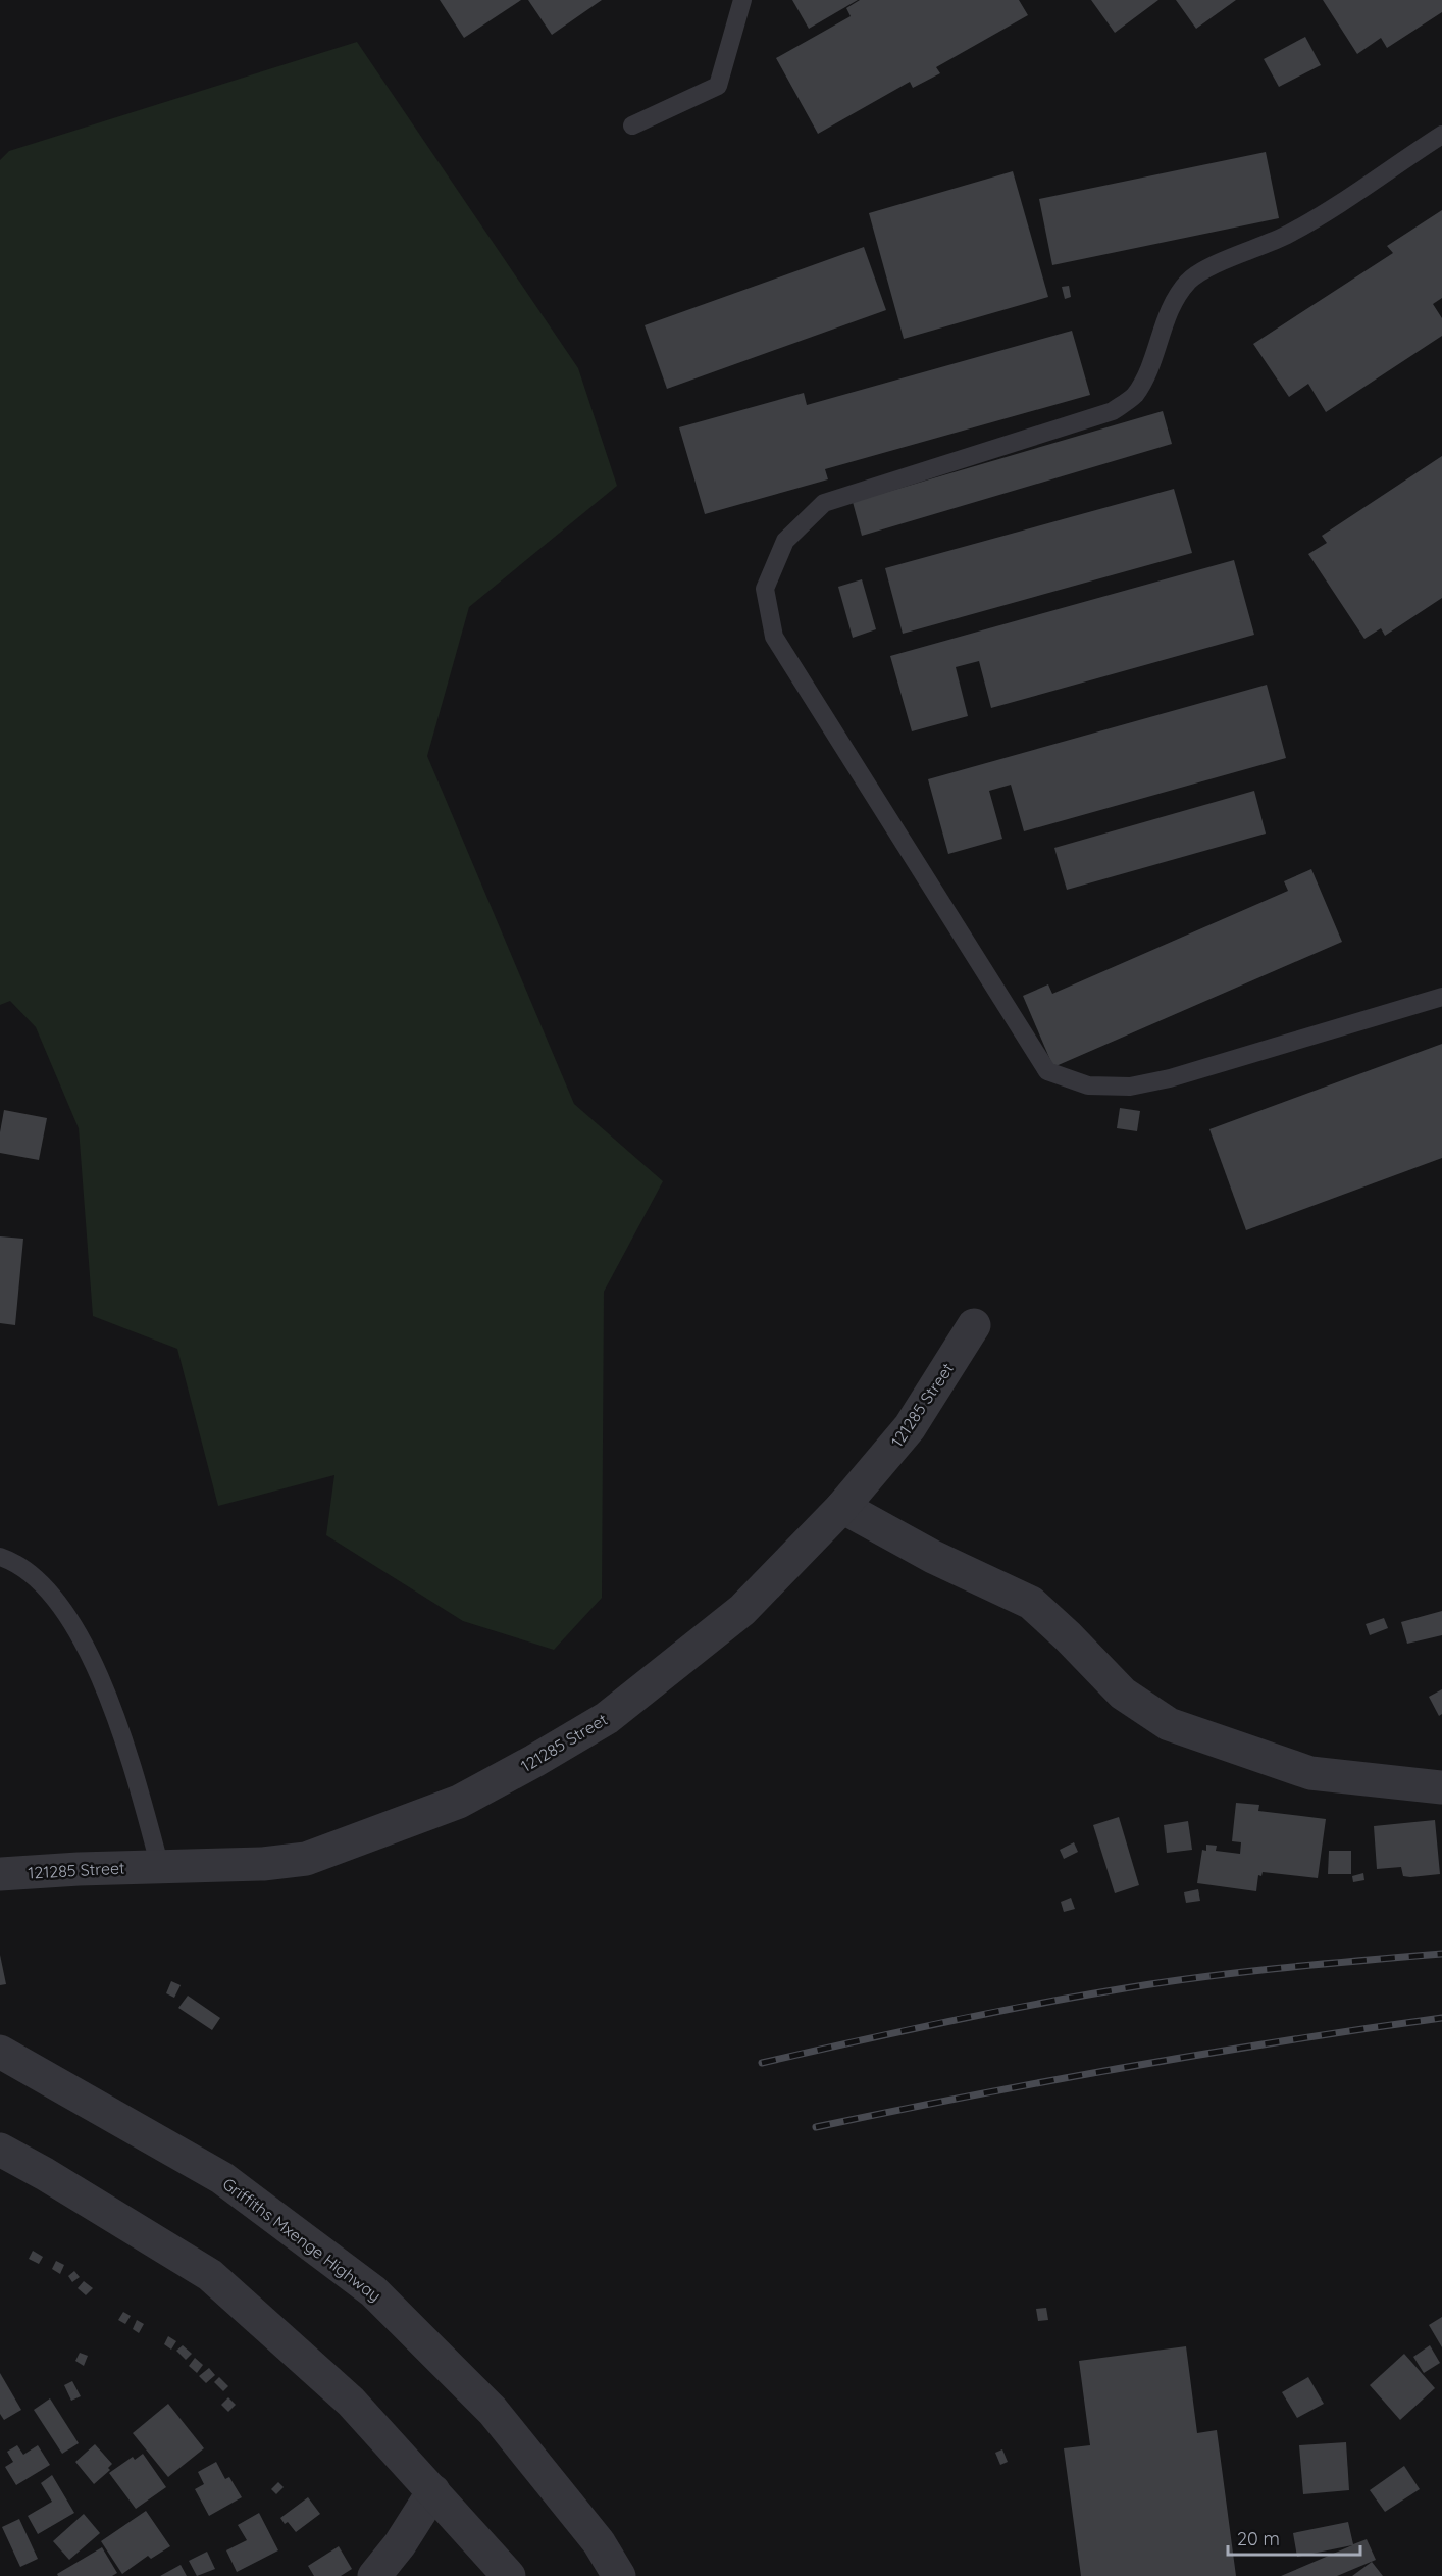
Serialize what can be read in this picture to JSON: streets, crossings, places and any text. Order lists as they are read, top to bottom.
{
  "streets": {
    "street": ["121285 Street", "Griffiths Mxenge Highway"]
  },
  "scale_bar": "20 m"
}
